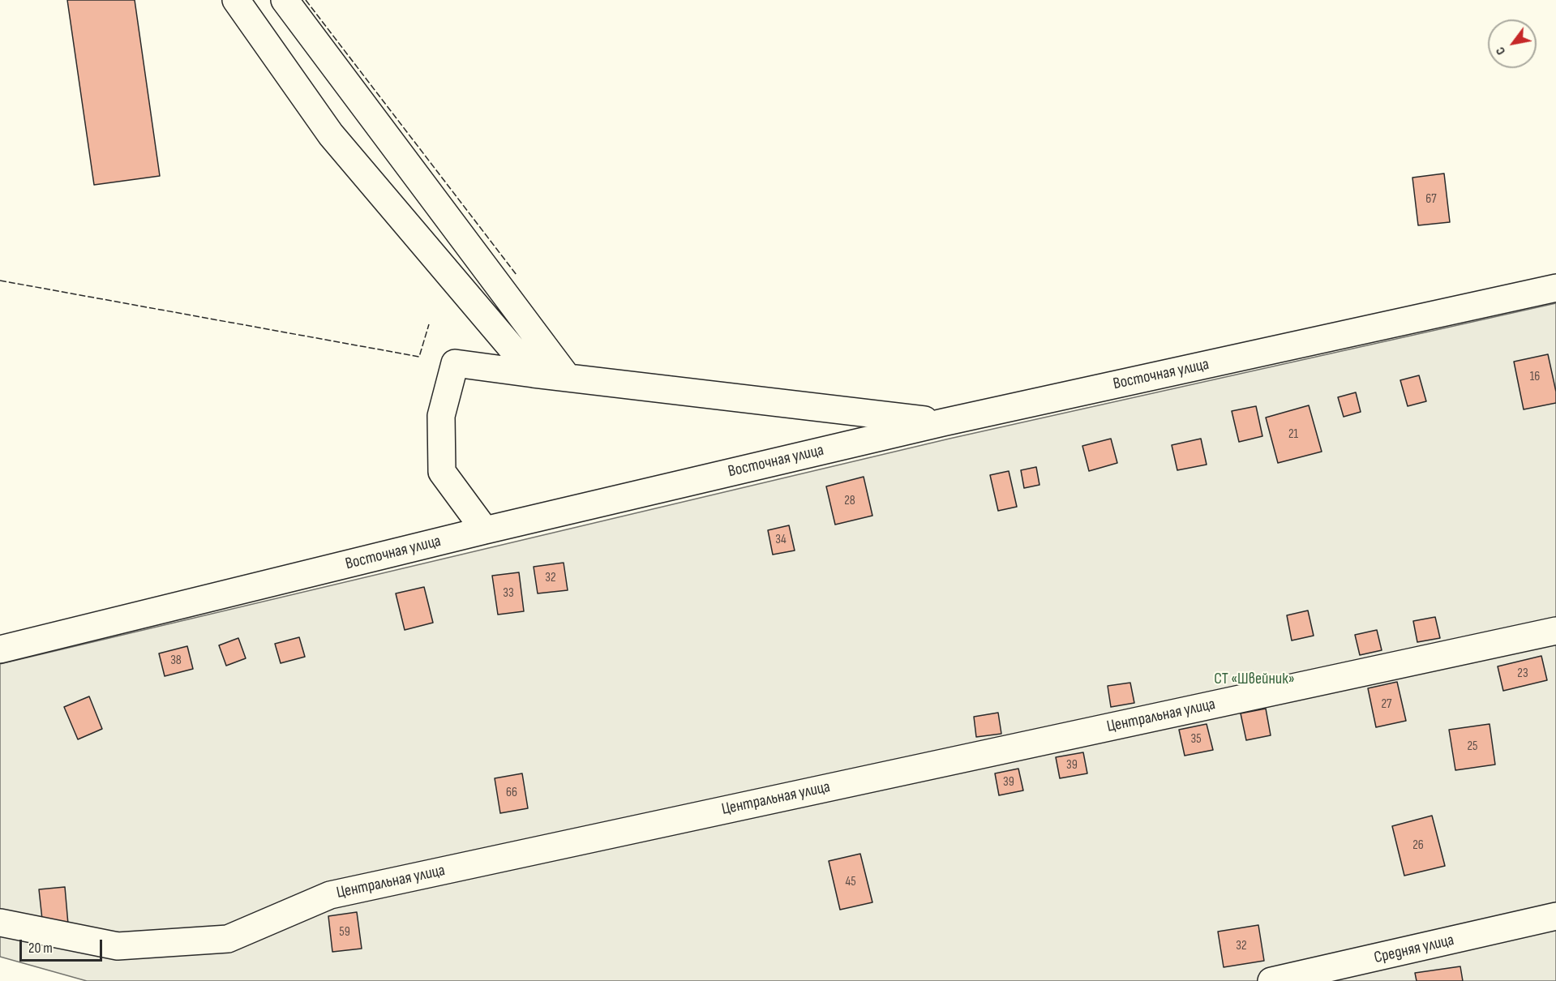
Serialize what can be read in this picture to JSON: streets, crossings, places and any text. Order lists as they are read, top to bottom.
{
  "streets": {
    "street": ["Восточная улица", "Центральная улица", "Средняя улица"]
  },
  "parks": ["СТ «Швейник»"],
  "house_numbers": [
    "67",
    "16",
    "21",
    "28",
    "34",
    "32",
    "33",
    "38",
    "23",
    "27",
    "35",
    "25",
    "39",
    "39",
    "66",
    "26",
    "45",
    "59",
    "32"
  ],
  "scale_bar": "20 m",
  "north": "bottom left"
}
